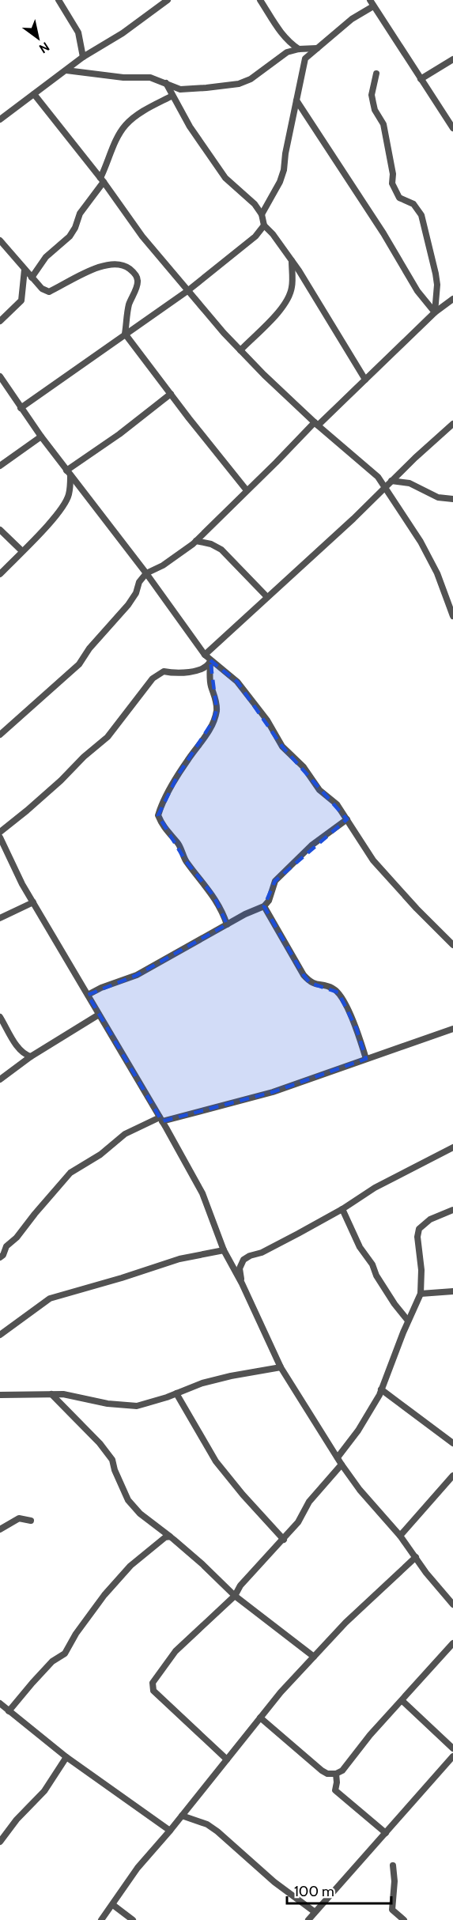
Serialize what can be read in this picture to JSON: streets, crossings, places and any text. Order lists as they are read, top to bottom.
{
  "scale_bar": "100 m",
  "north": "bottom right"
}
